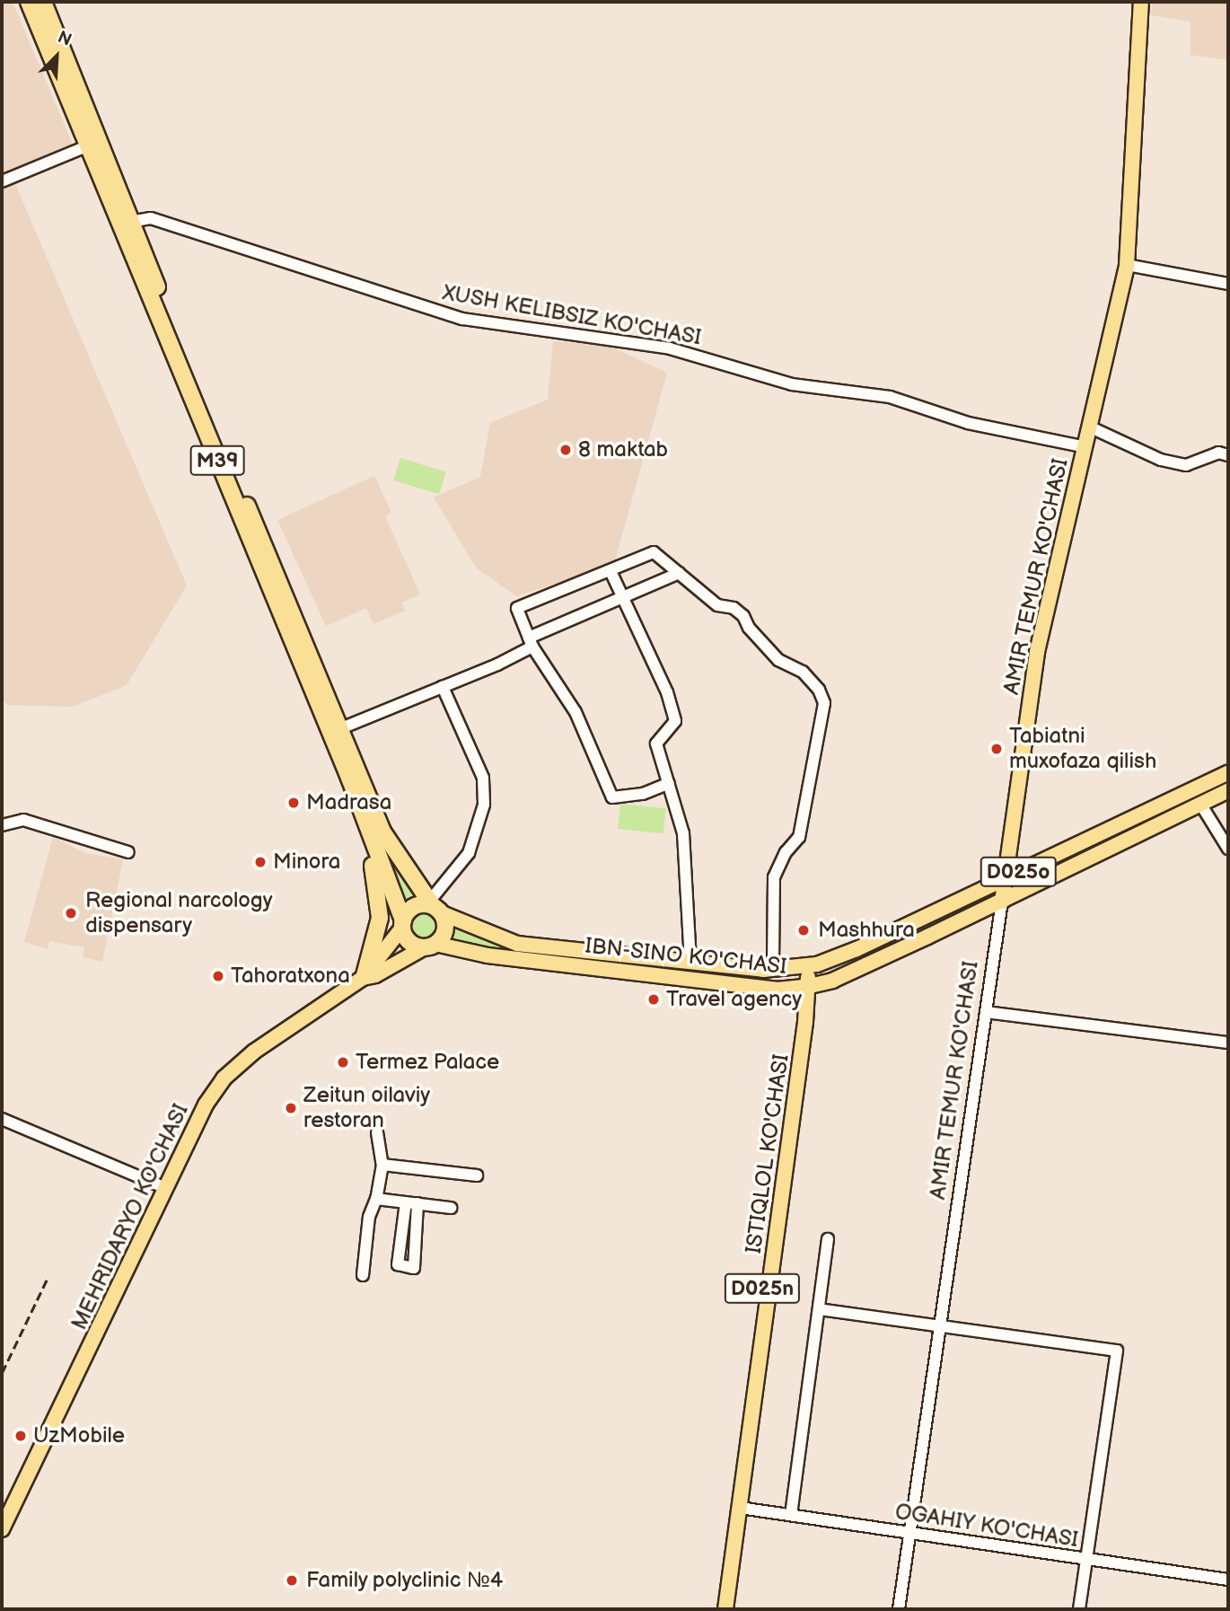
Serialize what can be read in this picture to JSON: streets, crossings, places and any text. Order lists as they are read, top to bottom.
{
  "streets": {
    "highway": ["M39"],
    "main road": [
      "AMIR TEMUR KO'CHASI",
      "D025o",
      "IBN-SINO KO'CHASI",
      "ISTIQLOL KO'CHASI",
      "МEHRIDARYO KO'CHASI",
      "D025n"
    ],
    "street": ["XUSH KELIBSIZ KO'CHASI", "OGAHIY KO'CHASI"]
  },
  "crossings": [
    ["XUSH KELIBSIZ KO'CHASI", "M39"],
    ["XUSH KELIBSIZ KO'CHASI", "AMIR TEMUR KO'CHASI"],
    ["M39", "IBN-SINO KO'CHASI"],
    ["AMIR TEMUR KO'CHASI", "IBN-SINO KO'CHASI"],
    ["AMIR TEMUR KO'CHASI", "OGAHIY KO'CHASI"],
    ["IBN-SINO KO'CHASI", "ISTIQLOL KO'CHASI"],
    ["ISTIQLOL KO'CHASI", "OGAHIY KO'CHASI"]
  ],
  "places": [
    "8 maktab",
    "Tabiatni muxofaza qilish",
    "Madrasa",
    "Minora",
    "Regional narcology dispensary",
    "Mashhura",
    "Tahoratxona",
    "Travel agency",
    "Termez Palace",
    "Zeitun oilaviy restoran",
    "UzMobile",
    "Family polyclinic №4"
  ],
  "north": "top right"
}
